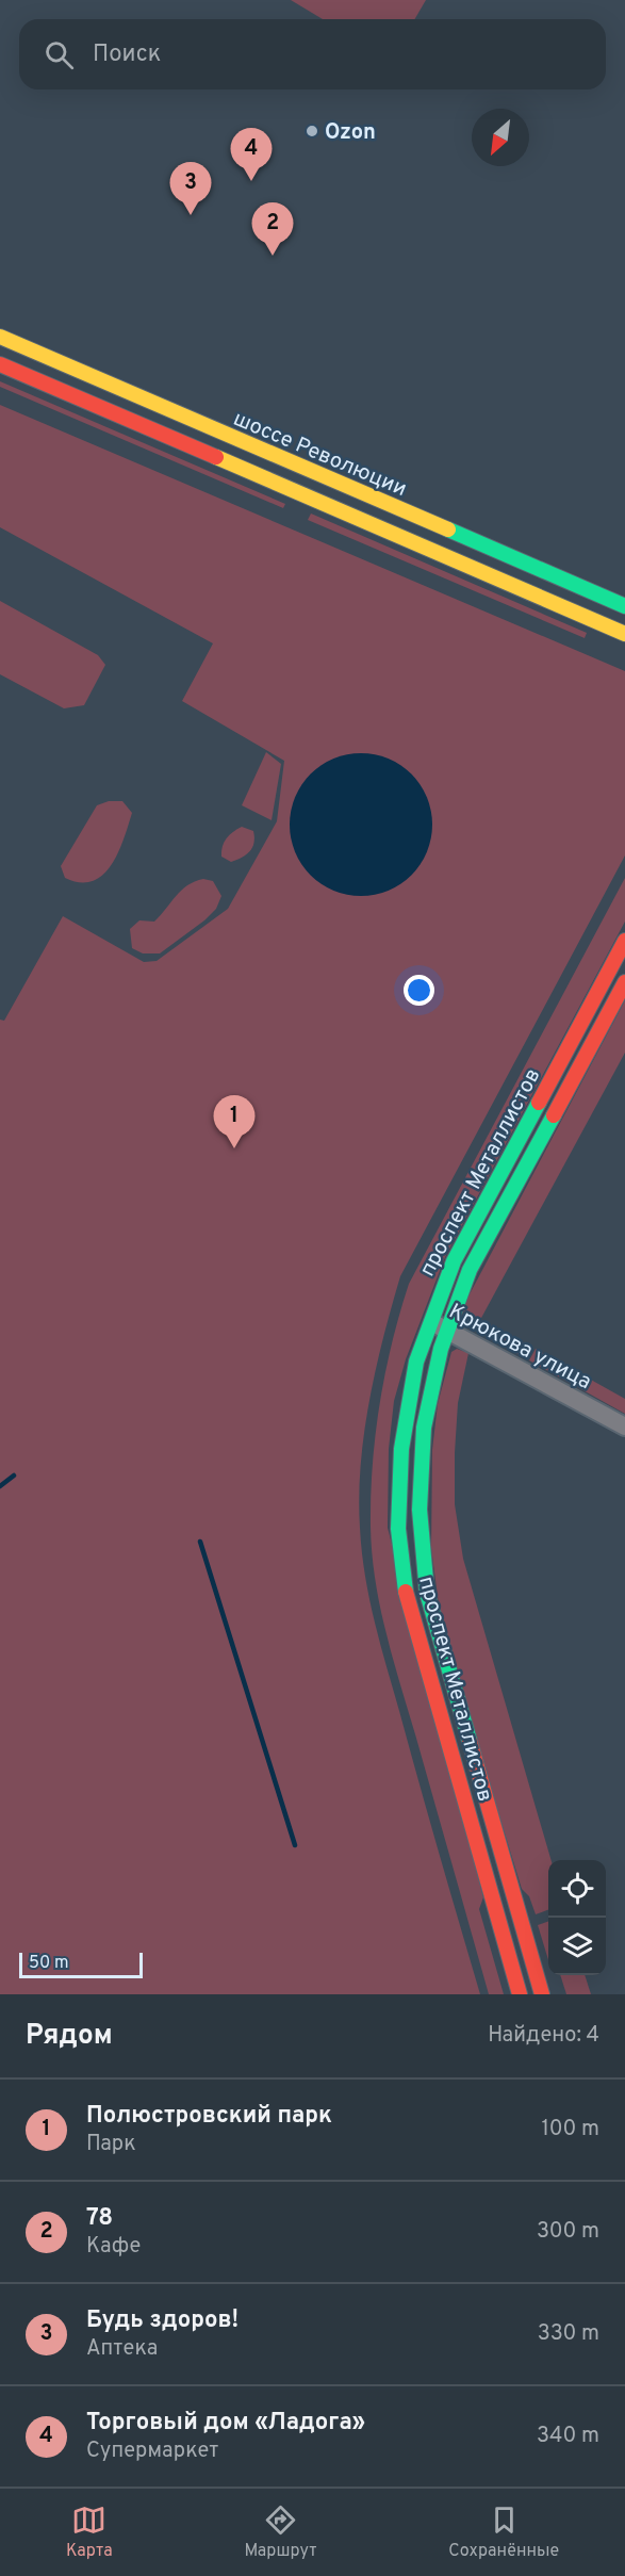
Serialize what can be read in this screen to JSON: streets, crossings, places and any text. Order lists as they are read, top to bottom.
{
  "streets": {
    "street": ["шоссе Революции", "проспект Металлистов", "Крюкова улица"]
  },
  "crossings": [
    ["проспект Металлистов", "Крюкова улица"]
  ],
  "places": ["Ozon"],
  "scale_bar": "50 m",
  "north": "bottom left",
  "page": {
    "search": "Поиск",
    "pins": [
      "4",
      "3",
      "2",
      "1"
    ],
    "scale": "50 m",
    "heading": ["Рядом", "Найдено: 4"],
    "list": [
      {
        "mark": "1",
        "name": "Полюстровский парк",
        "note": "Парк",
        "value": "100 m"
      },
      {
        "mark": "2",
        "name": "78",
        "note": "Кафе",
        "value": "300 m"
      },
      {
        "mark": "3",
        "name": "Будь здоров!",
        "note": "Аптека",
        "value": "330 m"
      },
      {
        "mark": "4",
        "name": "Торговый дом «Ладога»",
        "note": "Супермаркет",
        "value": "340 m"
      }
    ],
    "nav": ["Карта", "Маршрут", "Сохранённые"]
  }
}
